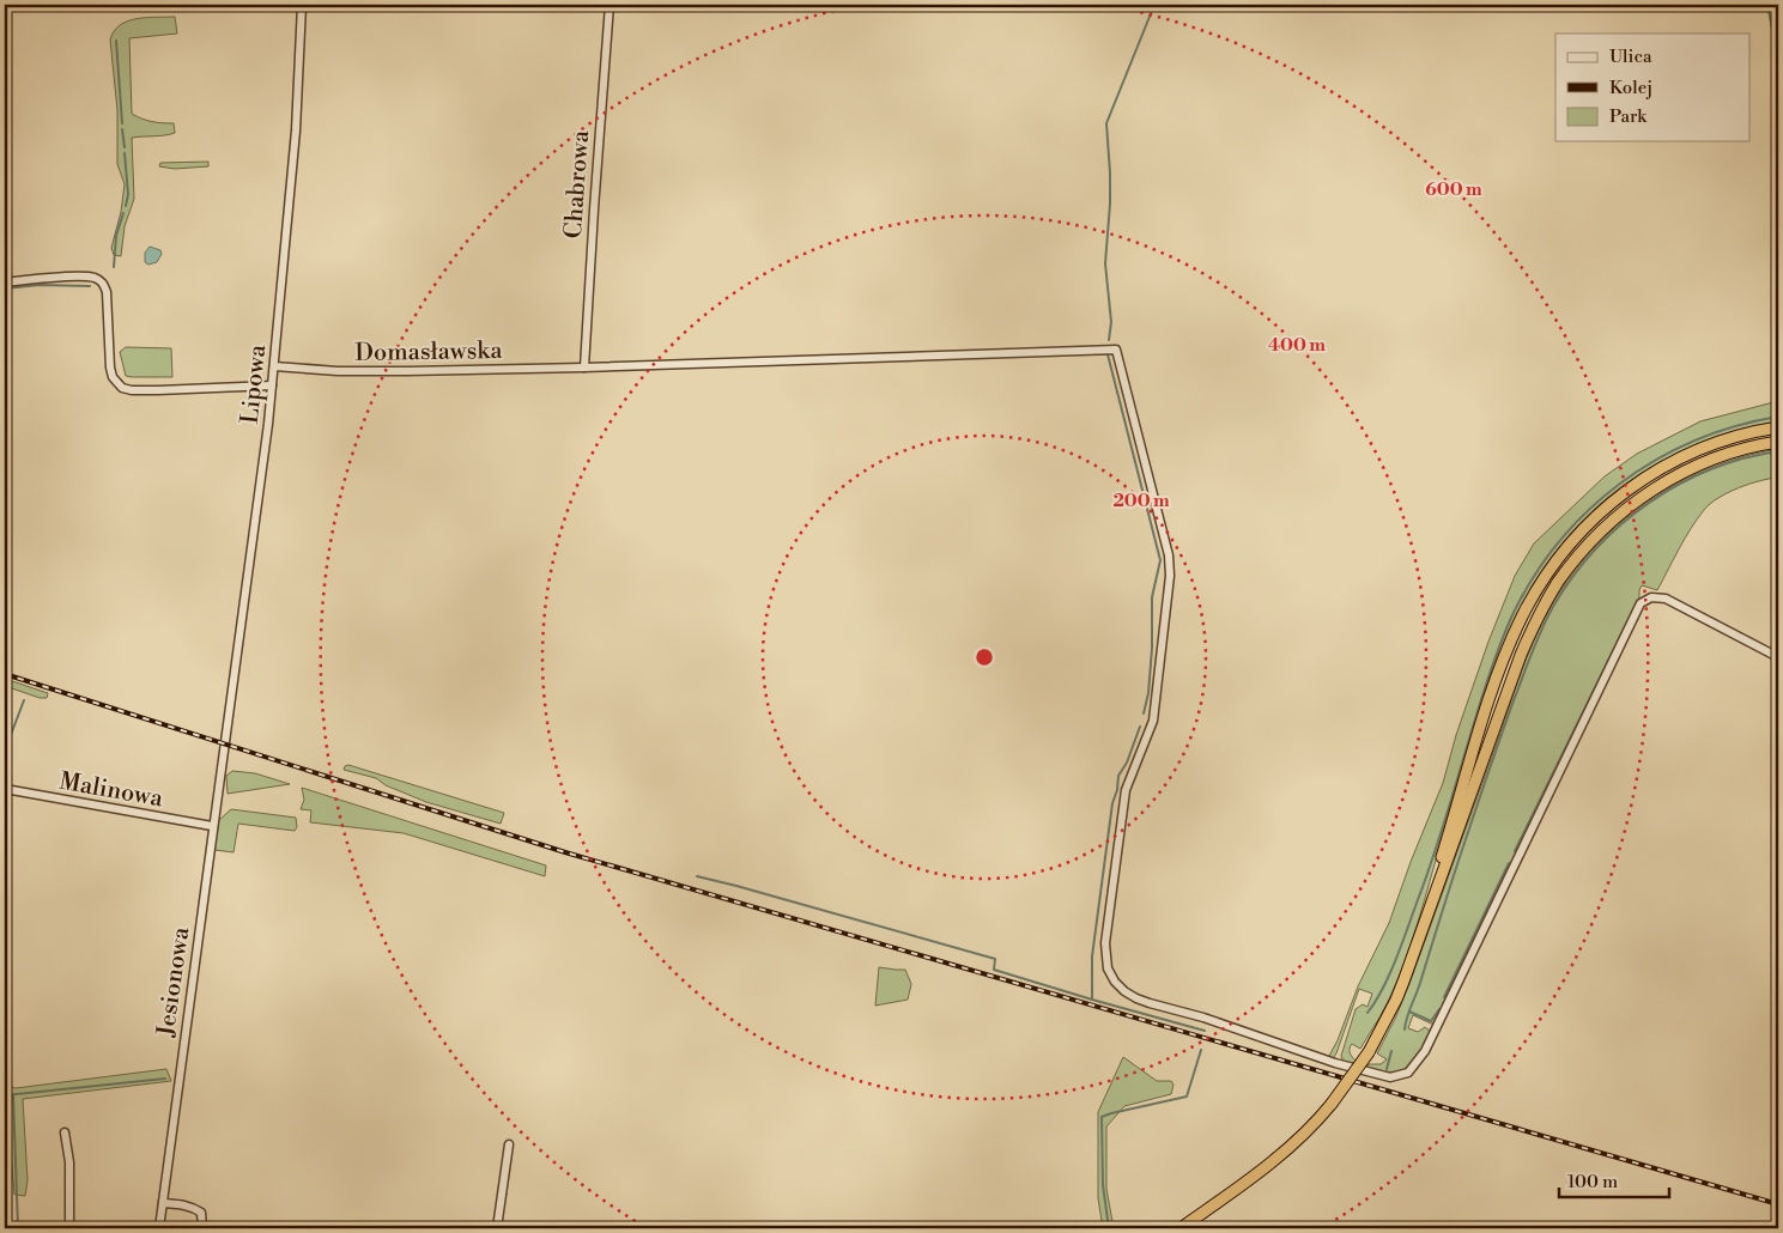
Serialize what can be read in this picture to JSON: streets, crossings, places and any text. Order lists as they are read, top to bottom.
{
  "streets": {
    "street": [
      "Chabrowa",
      "Domasławska",
      "Lipowa",
      "Malinowa",
      "Jesionowa"
    ]
  },
  "crossings": [
    ["Chabrowa", "Domasławska"],
    ["Domasławska", "Lipowa"],
    ["Lipowa", "Jesionowa"],
    ["Malinowa", "Jesionowa"]
  ],
  "legend": ["Ulica", "Kolej", "Park"],
  "scale_bar": "100 m",
  "rings": ["600 m", "400 m", "200 m"]
}
